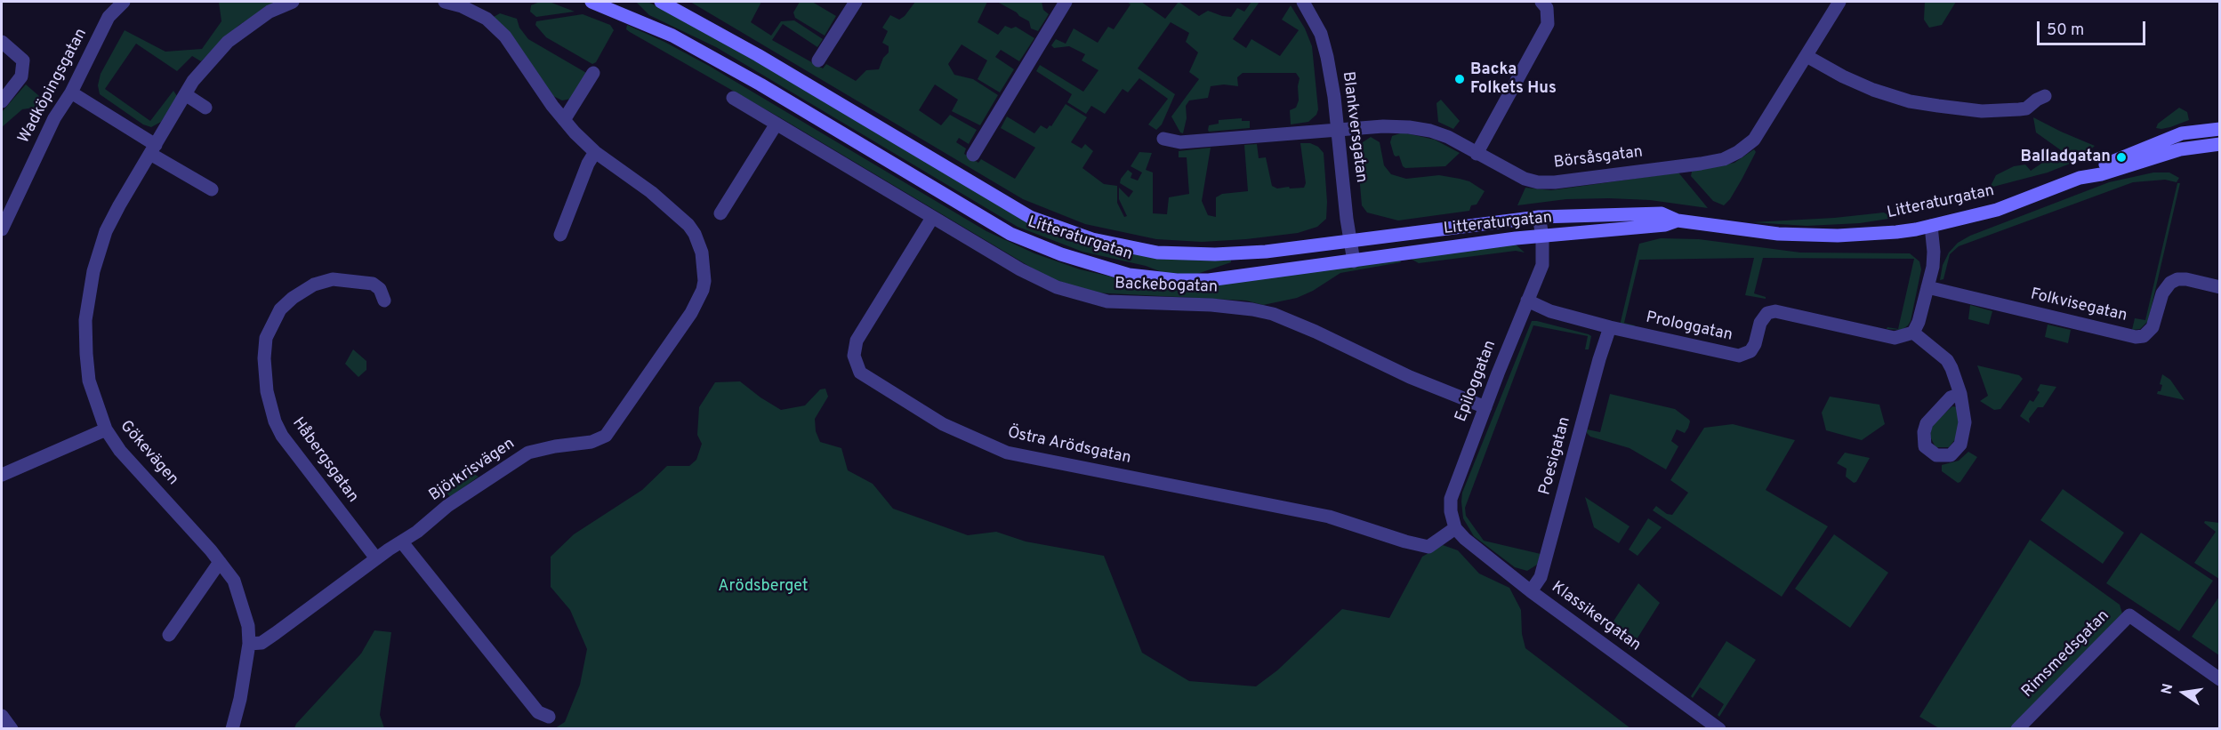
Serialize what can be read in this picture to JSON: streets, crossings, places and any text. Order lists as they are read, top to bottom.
{
  "streets": {
    "street": [
      "Wadköpingsgatan",
      "Blankversgatan",
      "Börsåsgatan",
      "Litteraturgatan",
      "Backebogatan",
      "Folkvisegatan",
      "Prologgatan",
      "Epiloggatan",
      "Östra Arödsgatan",
      "Gökevägen",
      "Poesigatan",
      "Håbergsgatan",
      "Björkrisvägen",
      "Klassikergatan",
      "Rimsmedsgatan"
    ]
  },
  "crossings": [
    ["Blankversgatan", "Börsåsgatan"],
    ["Blankversgatan", "Litteraturgatan"],
    ["Litteraturgatan", "Epiloggatan"],
    ["Backebogatan", "Epiloggatan"],
    ["Backebogatan", "Östra Arödsgatan"],
    ["Prologgatan", "Epiloggatan"],
    ["Prologgatan", "Poesigatan"],
    ["Epiloggatan", "Östra Arödsgatan"],
    ["Epiloggatan", "Klassikergatan"],
    ["Östra Arödsgatan", "Klassikergatan"],
    ["Gökevägen", "Björkrisvägen"],
    ["Poesigatan", "Klassikergatan"],
    ["Håbergsgatan", "Björkrisvägen"]
  ],
  "parks": ["Arödsberget"],
  "places": ["Backa Folkets Hus", "Balladgatan"],
  "scale_bar": "50 m",
  "north": "left"
}
